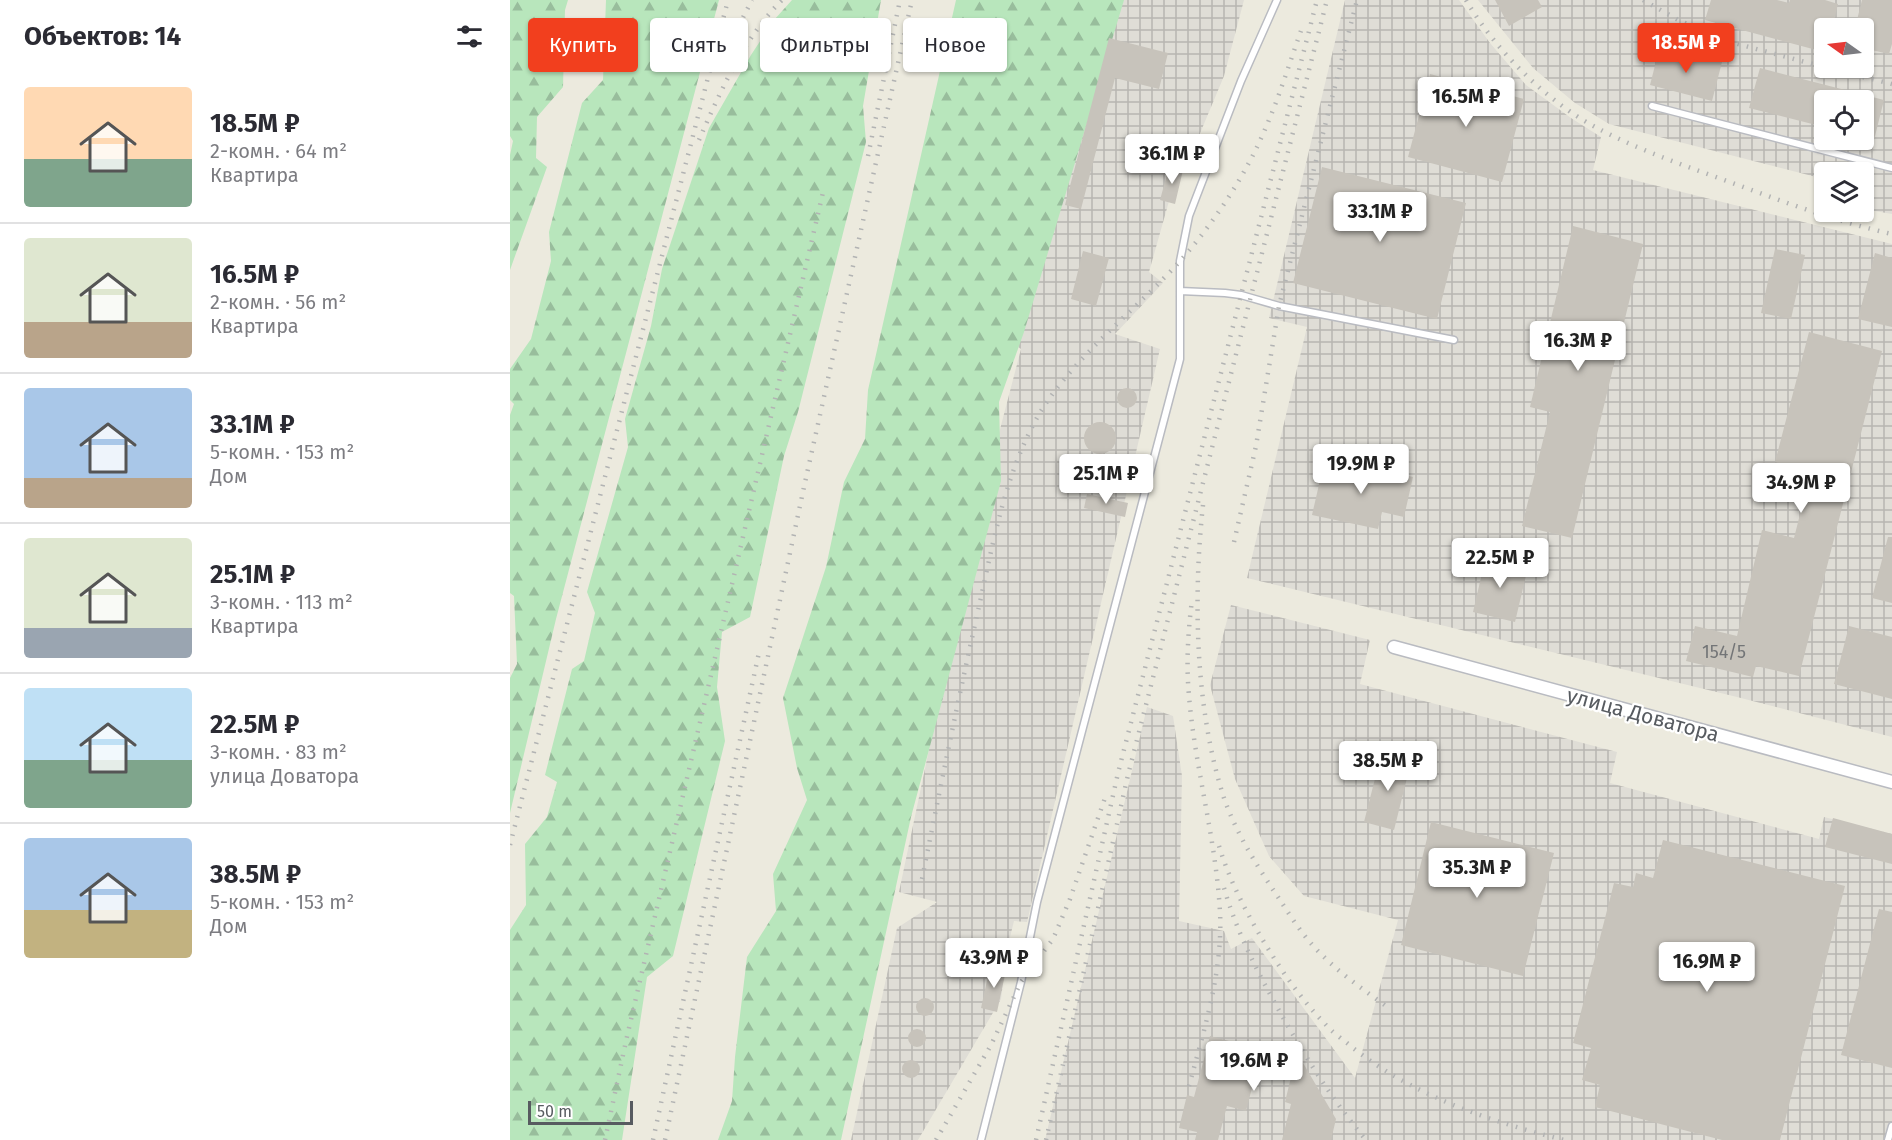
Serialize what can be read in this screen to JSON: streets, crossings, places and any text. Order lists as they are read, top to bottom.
{
  "streets": {
    "street": ["улица Доватора"]
  },
  "house_numbers": ["154/5"],
  "scale_bar": "50 m",
  "north": "left",
  "page": {
    "heading": "Объектов: 14",
    "chip": [
      "Купить",
      "Снять",
      "Фильтры",
      "Новое"
    ],
    "price": [
      "18.5M ₽",
      "16.5M ₽",
      "36.1M ₽",
      "33.1M ₽",
      "16.3M ₽",
      "19.9M ₽",
      "25.1M ₽",
      "34.9M ₽",
      "22.5M ₽",
      "38.5M ₽",
      "35.3M ₽",
      "43.9M ₽",
      "16.9M ₽",
      "19.6M ₽"
    ],
    "list": [
      {
        "name": "18.5M ₽",
        "note": "2-комн. · 64 m² · Квартира"
      },
      {
        "name": "16.5M ₽",
        "note": "2-комн. · 56 m² · Квартира"
      },
      {
        "name": "33.1M ₽",
        "note": "5-комн. · 153 m² · Дом"
      },
      {
        "name": "25.1M ₽",
        "note": "3-комн. · 113 m² · Квартира"
      },
      {
        "name": "22.5M ₽",
        "note": "3-комн. · 83 m² · улица Доватора"
      },
      {
        "name": "38.5M ₽",
        "note": "5-комн. · 153 m² · Дом"
      }
    ],
    "scale": "50 m"
  }
}
